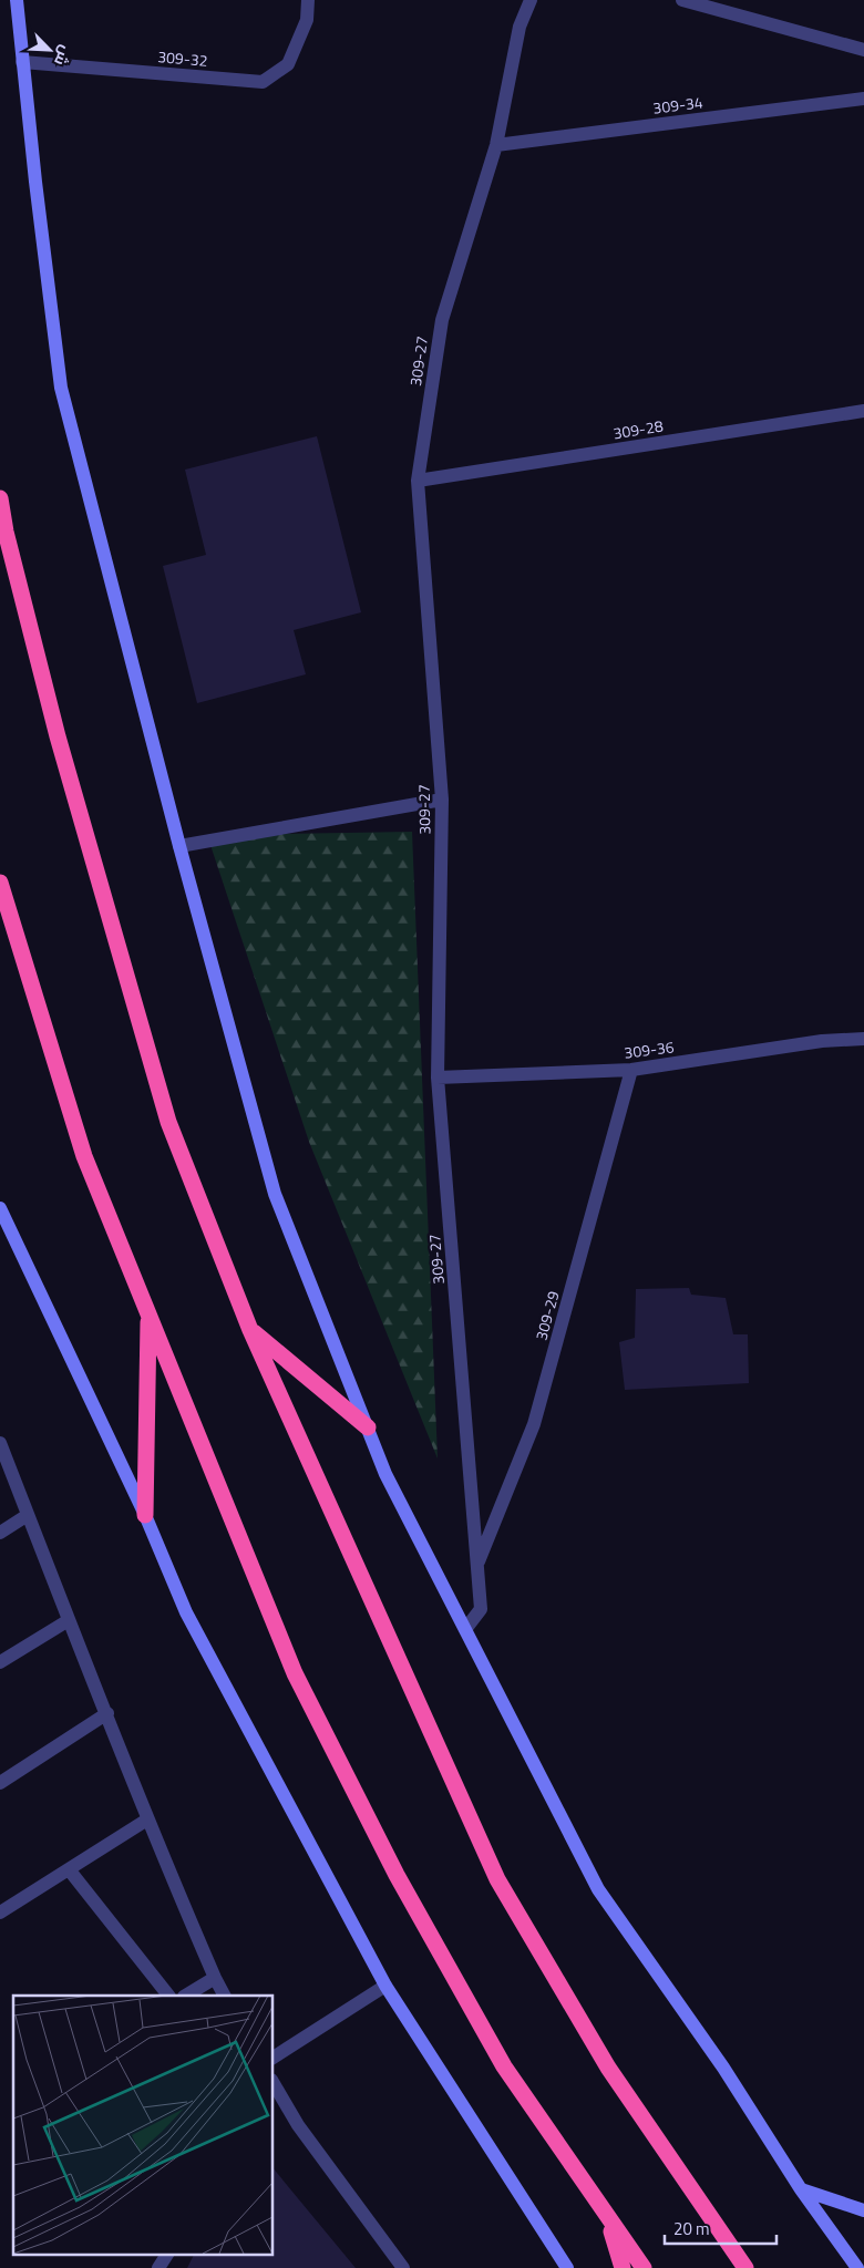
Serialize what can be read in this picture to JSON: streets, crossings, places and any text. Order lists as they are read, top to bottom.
{
  "streets": {
    "street": [
      "309-32",
      "309-34",
      "309-27",
      "309-28",
      "309-36",
      "309-29"
    ]
  },
  "crossings": [
    ["309-34", "309-27"],
    ["309-27", "309-28"],
    ["309-27", "309-36"],
    ["309-27", "309-29"],
    ["309-36", "309-29"]
  ],
  "scale_bar": "20 m",
  "north": "bottom right"
}
